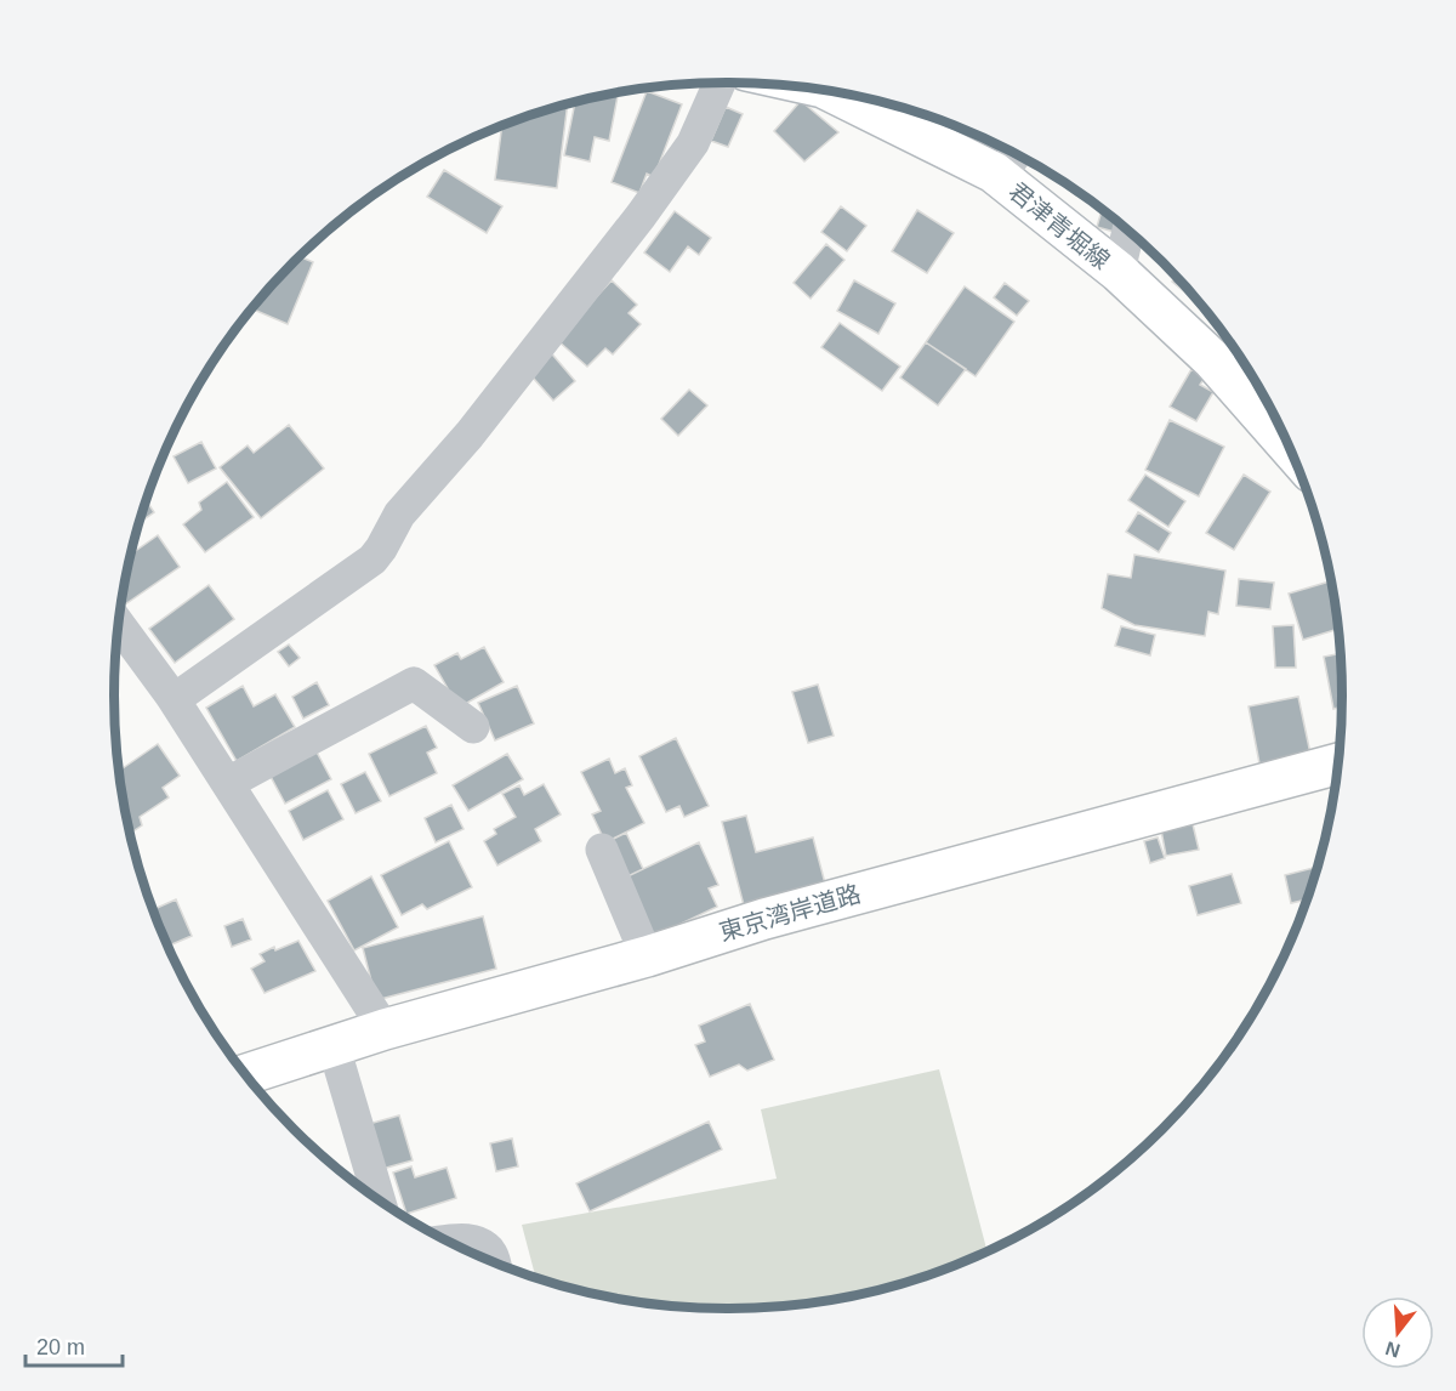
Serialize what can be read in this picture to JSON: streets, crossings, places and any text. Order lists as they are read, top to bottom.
{
  "streets": {
    "main road": ["君津青堀線", "東京湾岸道路"]
  },
  "scale_bar": "20 m",
  "north": "bottom"
}
